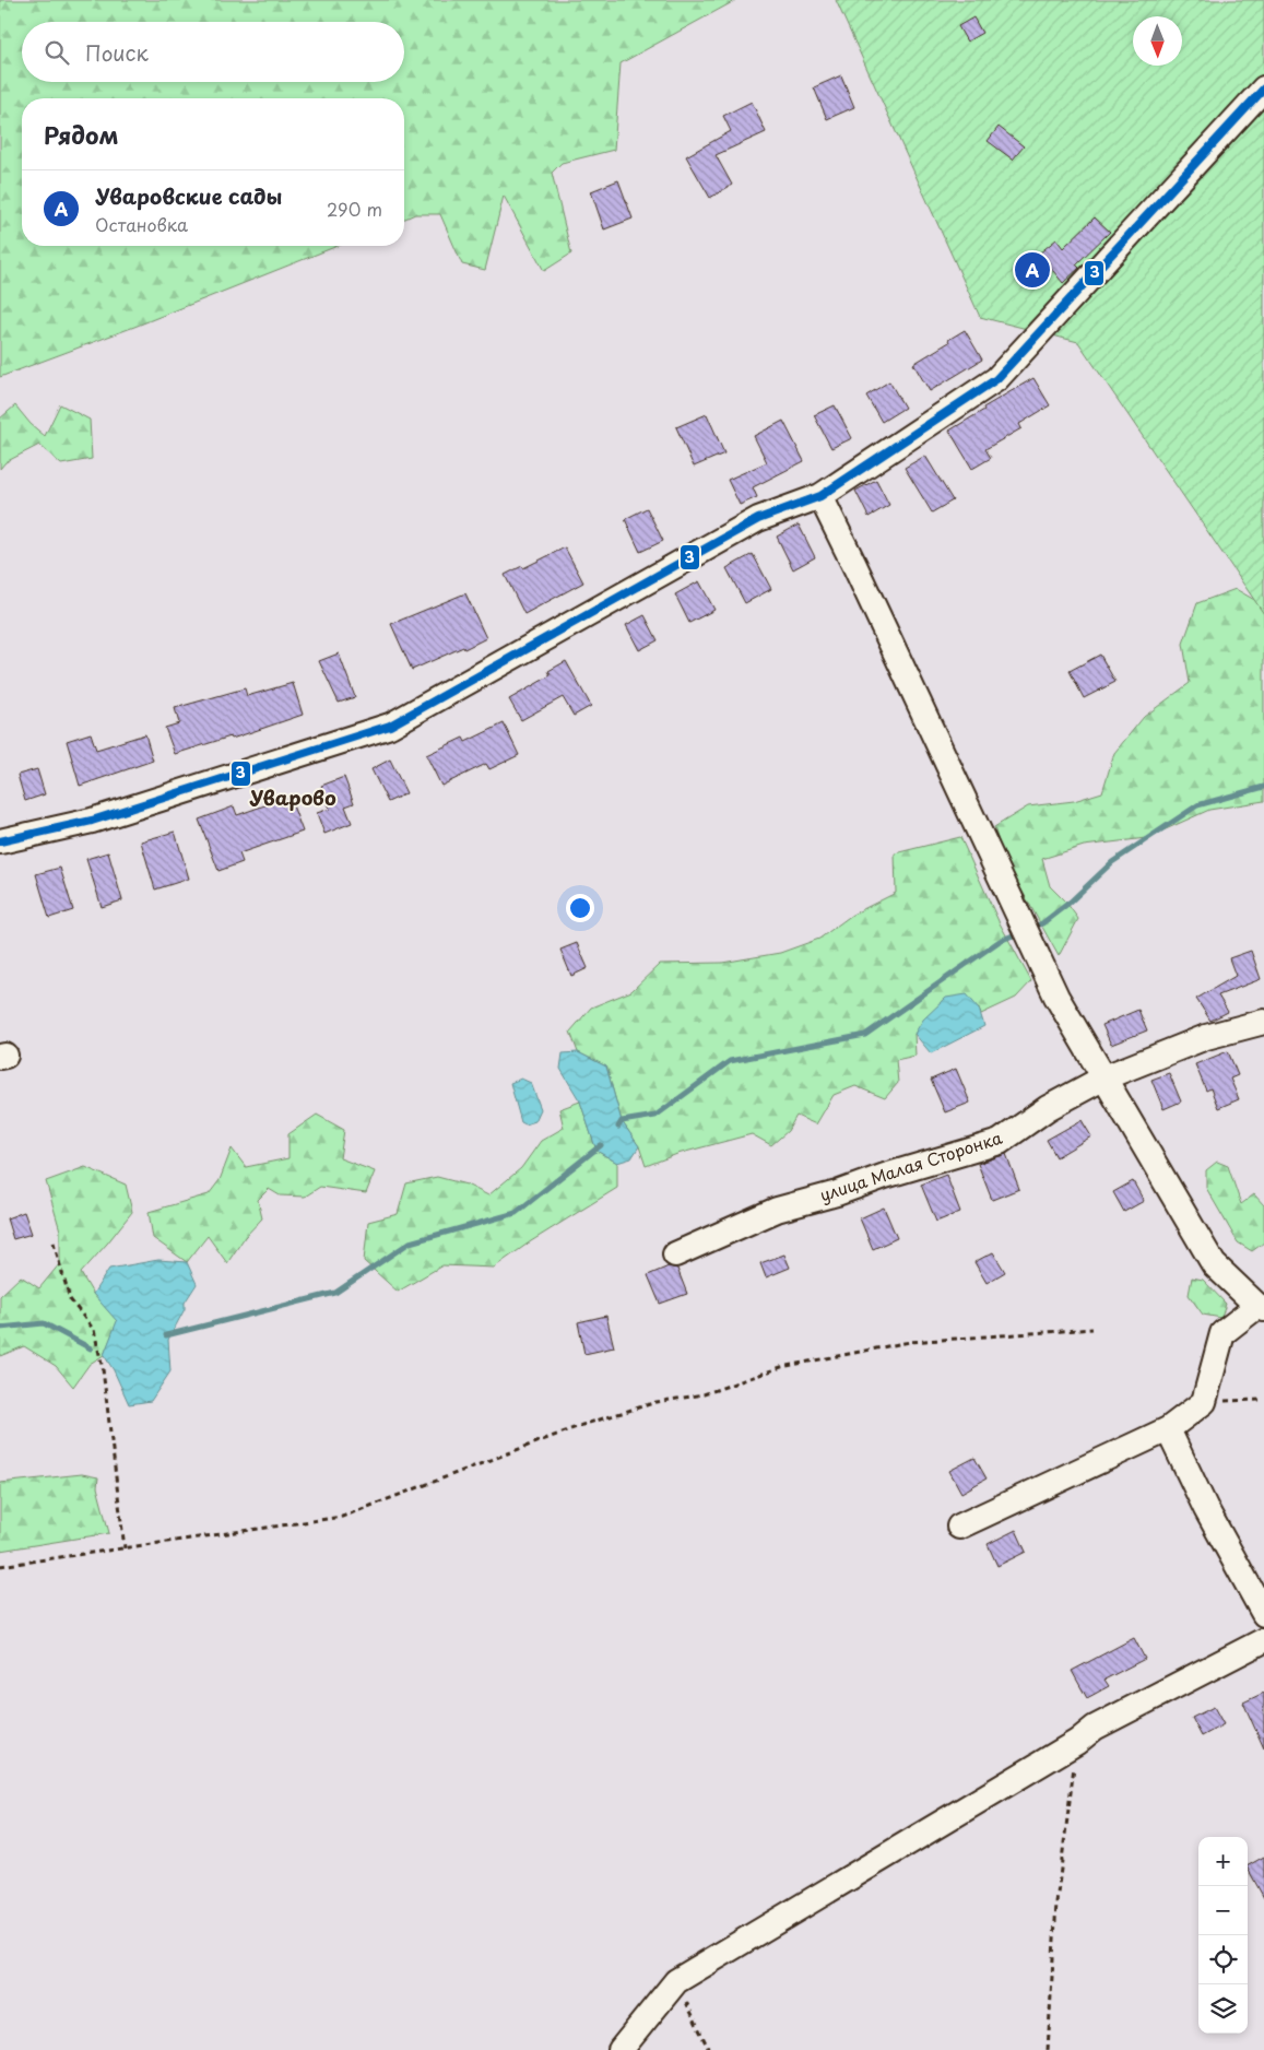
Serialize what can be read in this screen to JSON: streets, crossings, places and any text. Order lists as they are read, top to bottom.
{
  "streets": {
    "street": ["улица Малая Сторонка"]
  },
  "districts": ["Уварово"],
  "lines": ["transit line 3"],
  "north": "bottom",
  "page": {
    "search": "Поиск",
    "heading": "Рядом",
    "list": [
      {
        "mark": "A",
        "name": "Уваровские сады",
        "note": "Остановка",
        "value": "290 m"
      }
    ],
    "pins": "A",
    "map_buttons": ["+", "−"]
  }
}
